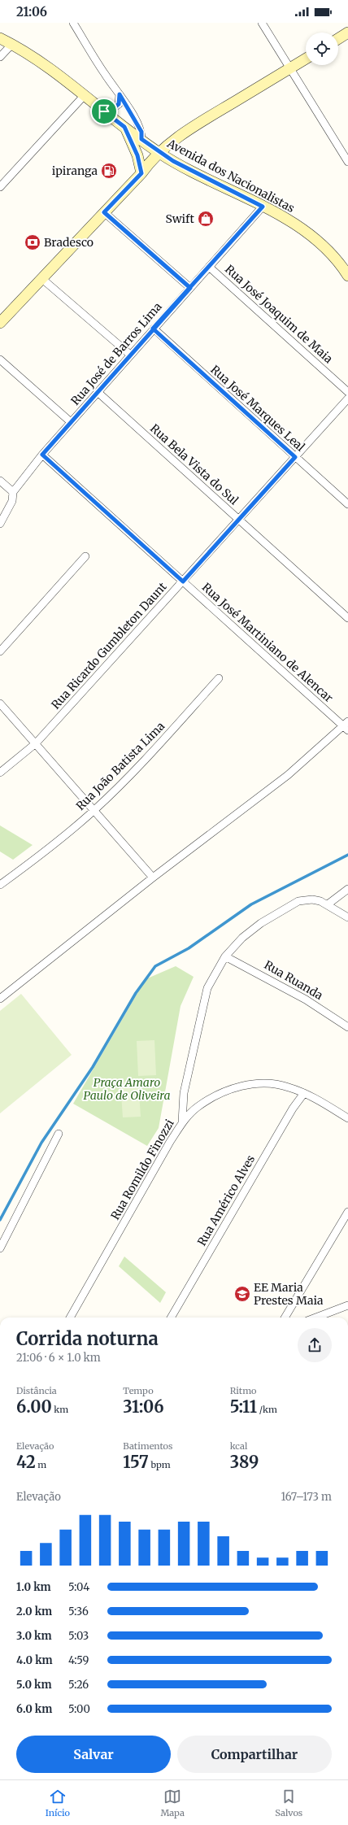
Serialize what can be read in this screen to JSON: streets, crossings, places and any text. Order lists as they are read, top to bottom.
{
  "streets": {
    "main road": ["Avenida dos Nacionalistas"],
    "street": [
      "Rua José Joaquim de Maia",
      "Rua José de Barros Lima",
      "Rua José Marques Leal",
      "Rua Bela Vista do Sul",
      "Rua José Martiniano de Alencar",
      "Rua Ricardo Gumbleton Daunt",
      "Rua João Batista Lima",
      "Rua Ruanda",
      "Rua Romildo Finozzi",
      "Rua Américo Alves"
    ]
  },
  "crossings": [
    ["Avenida dos Nacionalistas", "Rua José de Barros Lima"],
    ["Rua José Joaquim de Maia", "Rua José de Barros Lima"],
    ["Rua José de Barros Lima", "Rua José Marques Leal"],
    ["Rua José de Barros Lima", "Rua Bela Vista do Sul"],
    ["Rua José de Barros Lima", "Rua José Martiniano de Alencar"],
    ["Rua José Marques Leal", "Rua Ricardo Gumbleton Daunt"],
    ["Rua Bela Vista do Sul", "Rua Ricardo Gumbleton Daunt"],
    ["Rua José Martiniano de Alencar", "Rua Ricardo Gumbleton Daunt"],
    ["Rua Romildo Finozzi", "Rua Américo Alves"]
  ],
  "parks": ["Praça Amaro Paulo de Oliveira"],
  "places": {
    "fuel station": ["ipiranga"],
    "shop": ["Swift"],
    "bank": ["Bradesco"],
    "school or university": ["EE Maria Prestes Maia"]
  },
  "page": {
    "status": "21:06",
    "heading": ["Corrida noturna", "21:06 · 6 × 1.0 km"],
    "stats": [
      ["Distância", "6.00 km"],
      ["Tempo", "31:06"],
      ["Ritmo", "5:11 /km"],
      ["Elevação", "42 m"],
      ["Batimentos", "157 bpm"],
      ["kcal", "389"]
    ],
    "chart": ["Elevação", "167–173 m"],
    "list": [
      {
        "name": "1.0 km",
        "note": "5:04"
      },
      {
        "name": "2.0 km",
        "note": "5:36"
      },
      {
        "name": "3.0 km",
        "note": "5:03"
      },
      {
        "name": "4.0 km",
        "note": "4:59"
      },
      {
        "name": "5.0 km",
        "note": "5:26"
      },
      {
        "name": "6.0 km",
        "note": "5:00"
      }
    ],
    "buttons": ["Salvar", "Compartilhar"],
    "tabs": ["Início", "Mapa", "Salvos"]
  }
}
